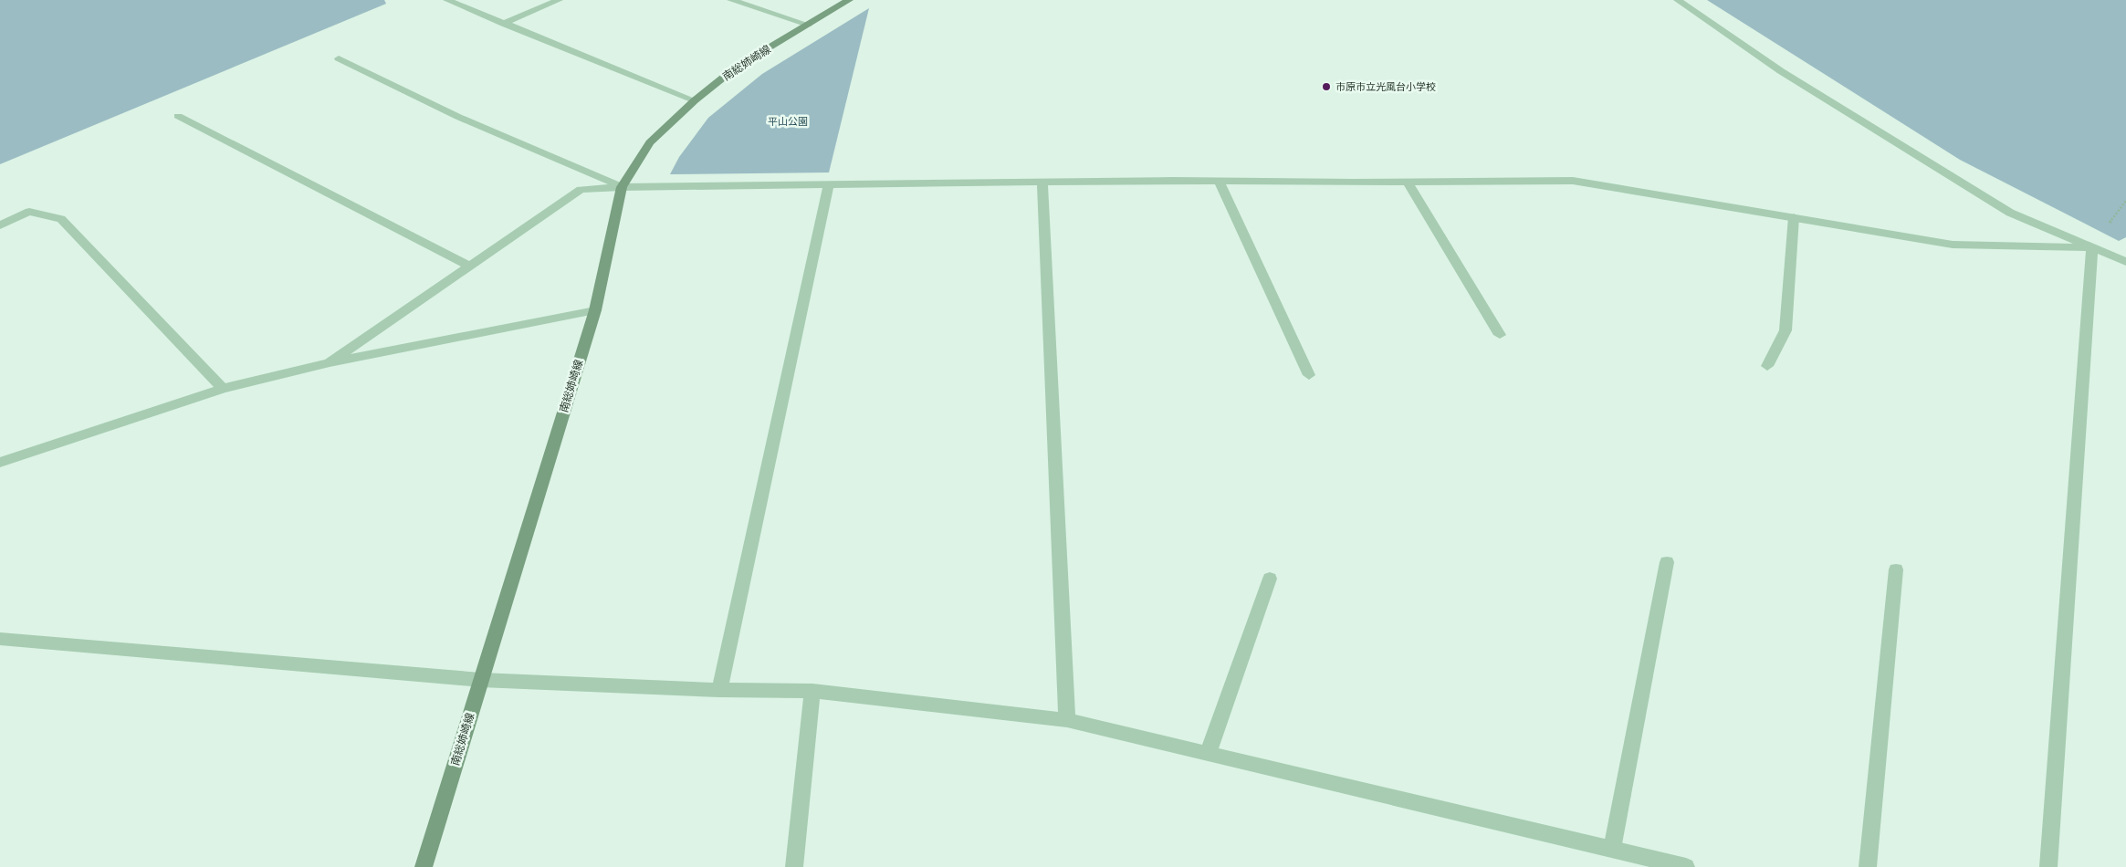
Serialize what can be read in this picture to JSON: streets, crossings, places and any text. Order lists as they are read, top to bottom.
{
  "streets": {
    "main road": ["南総姉崎線"]
  },
  "parks": ["平山公園"],
  "places": ["市原市立光風台小学校"]
}
